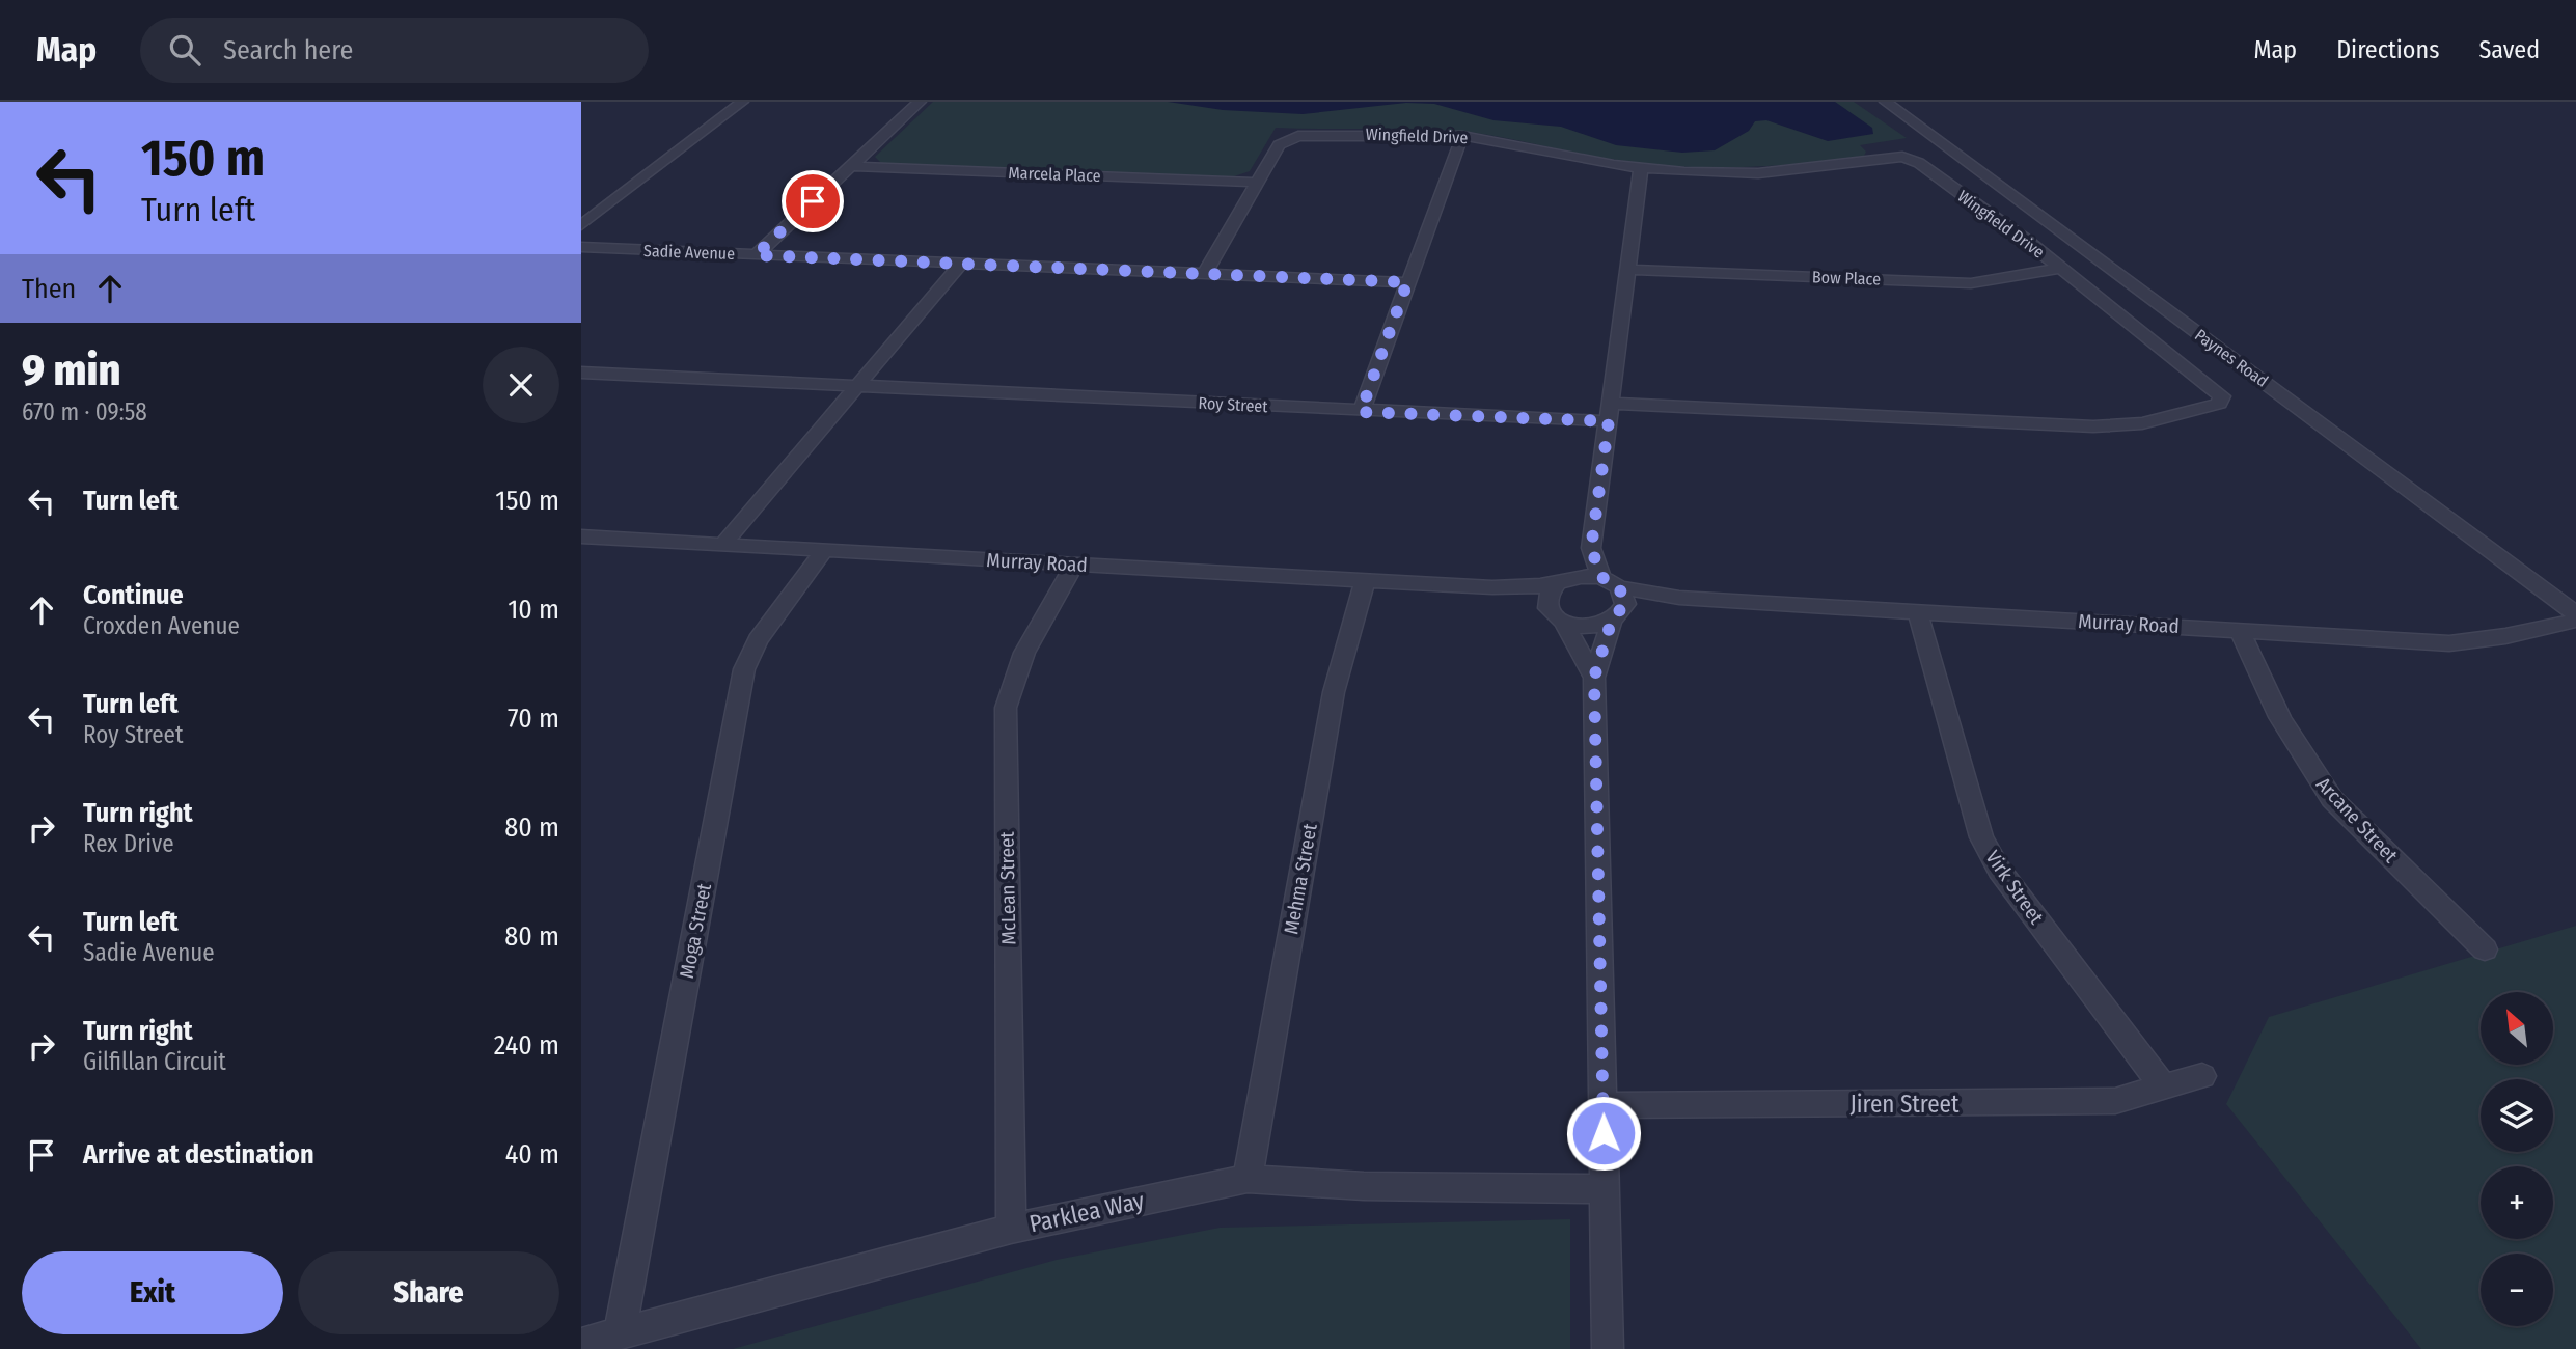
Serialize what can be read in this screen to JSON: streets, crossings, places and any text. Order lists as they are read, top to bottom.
{
  "streets": {
    "street": [
      "Wingfield Drive",
      "Marcela Place",
      "Sadie Avenue",
      "Bow Place",
      "Paynes Road",
      "Roy Street",
      "Murray Road",
      "Arcane Street",
      "Mehma Street",
      "Virk Street",
      "McLean Street",
      "Moga Street",
      "Jiren Street",
      "Parklea Way"
    ]
  },
  "crossings": [
    ["Wingfield Drive", "Marcela Place"],
    ["Wingfield Drive", "Sadie Avenue"],
    ["Wingfield Drive", "Bow Place"],
    ["Wingfield Drive", "Roy Street"],
    ["Murray Road", "Arcane Street"],
    ["Murray Road", "Mehma Street"],
    ["Murray Road", "Virk Street"],
    ["Murray Road", "McLean Street"],
    ["Murray Road", "Moga Street"],
    ["Mehma Street", "Parklea Way"],
    ["Virk Street", "Jiren Street"],
    ["McLean Street", "Parklea Way"],
    ["Moga Street", "Parklea Way"]
  ],
  "north": "top left",
  "page": {
    "header": "Map",
    "search": "Search here",
    "nav": ["Map", "Directions", "Saved"],
    "turn": ["150 m", "Turn left"],
    "then": "Then",
    "heading": ["9 min", "670 m · 09:58"],
    "list": [
      {
        "name": "Turn left",
        "value": "150 m"
      },
      {
        "name": "Continue",
        "note": "Croxden Avenue",
        "value": "10 m"
      },
      {
        "name": "Turn left",
        "note": "Roy Street",
        "value": "70 m"
      },
      {
        "name": "Turn right",
        "note": "Rex Drive",
        "value": "80 m"
      },
      {
        "name": "Turn left",
        "note": "Sadie Avenue",
        "value": "80 m"
      },
      {
        "name": "Turn right",
        "note": "Gilfillan Circuit",
        "value": "240 m"
      },
      {
        "name": "Arrive at destination",
        "value": "40 m"
      }
    ],
    "map_buttons": ["+", "−"],
    "buttons": ["Exit", "Share"]
  }
}
